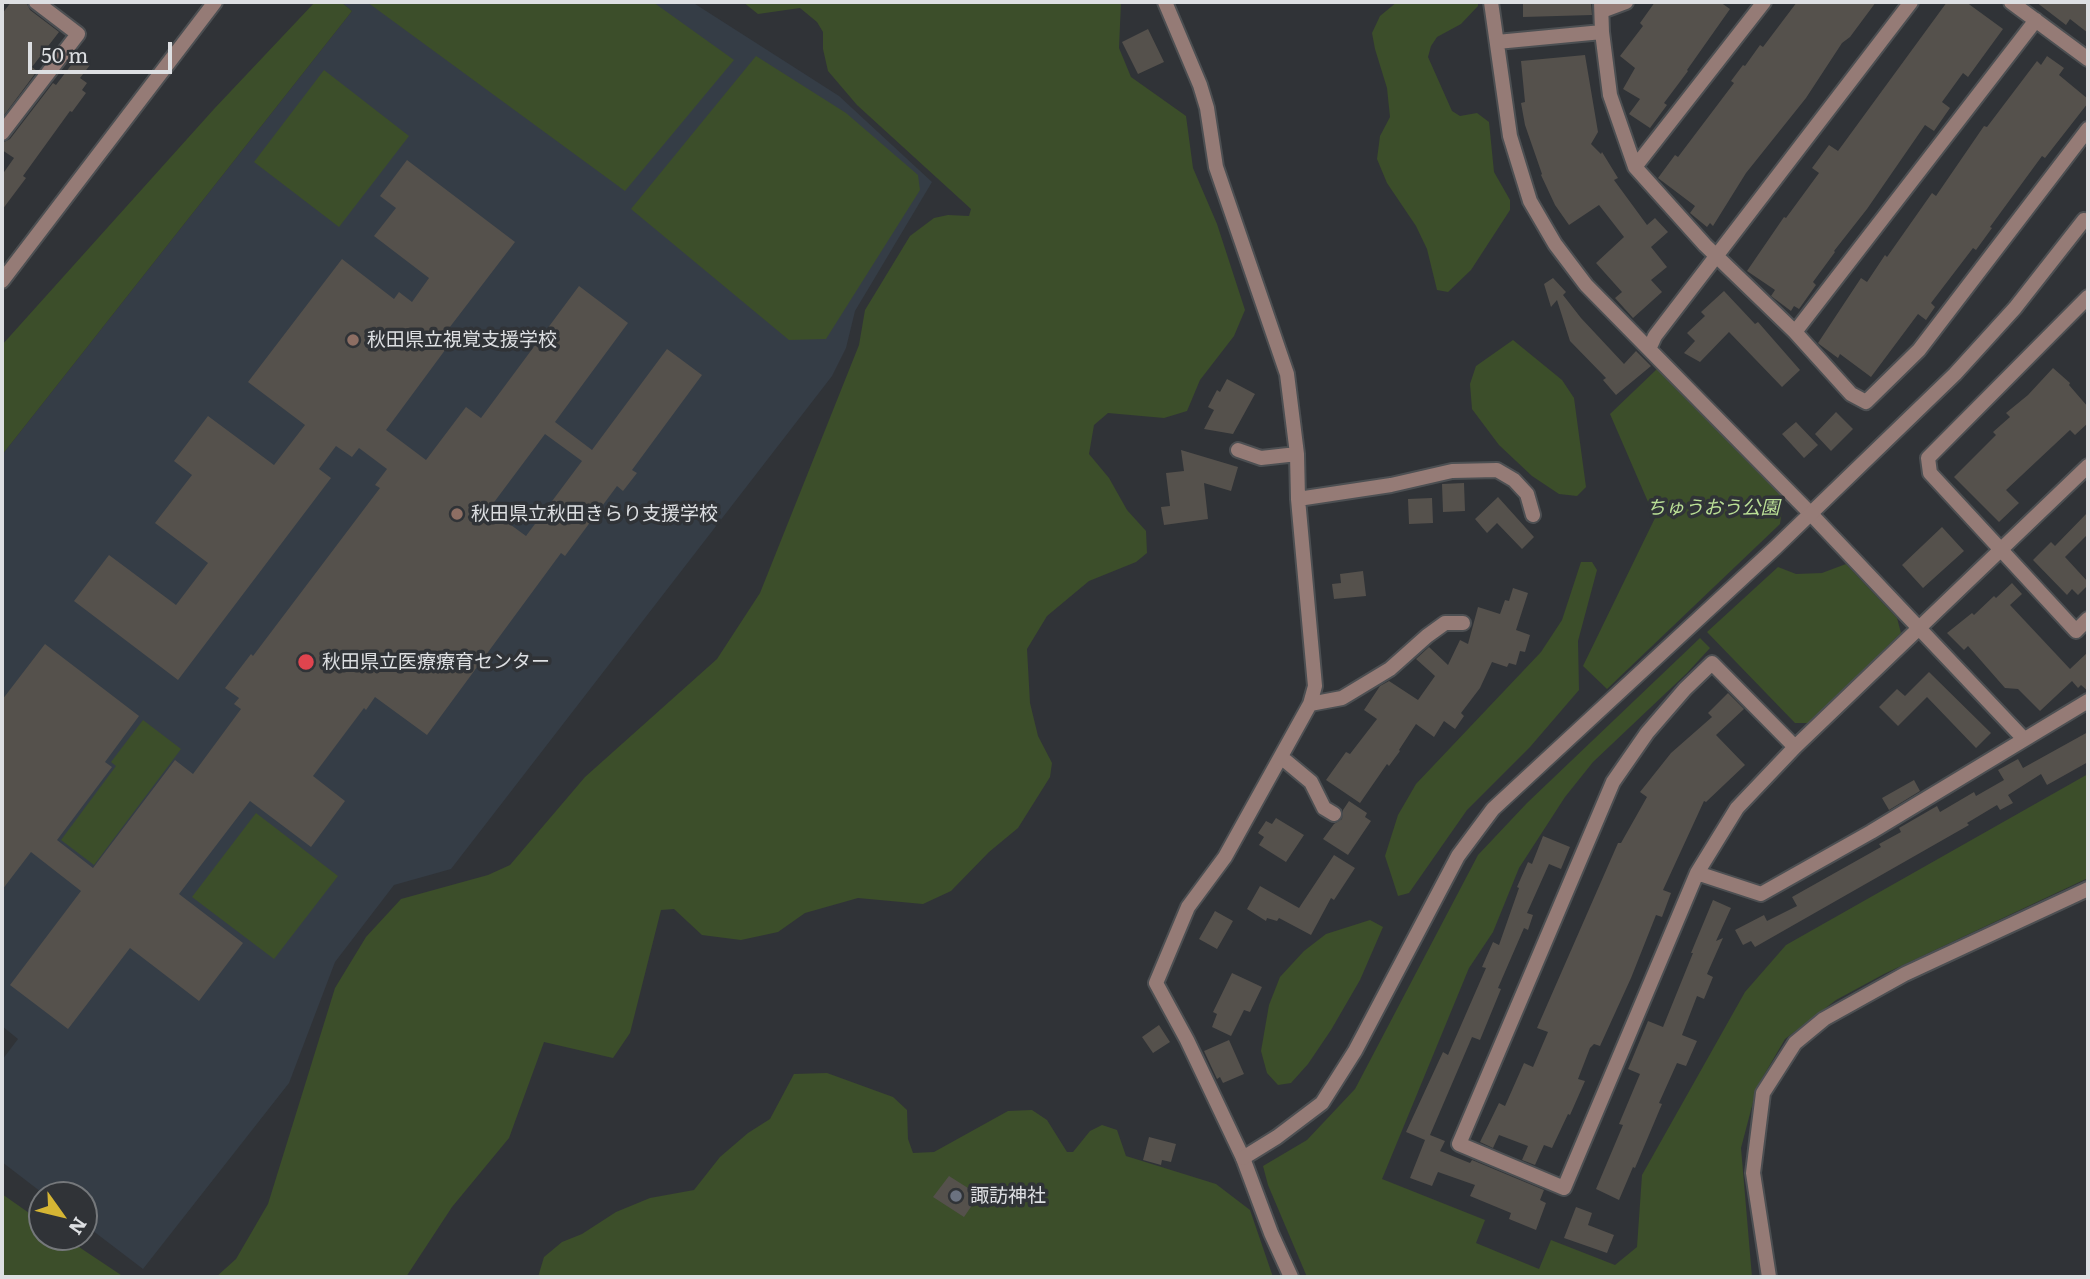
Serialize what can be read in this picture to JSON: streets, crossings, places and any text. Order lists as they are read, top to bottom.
{
  "parks": ["ちゅうおう公園"],
  "places": [
    "秋田県立視覚支援学校",
    "秋田県立秋田きらり支援学校",
    "秋田県立医療療育センター",
    "諏訪神社"
  ],
  "scale_bar": "50 m",
  "north": "bottom right"
}
